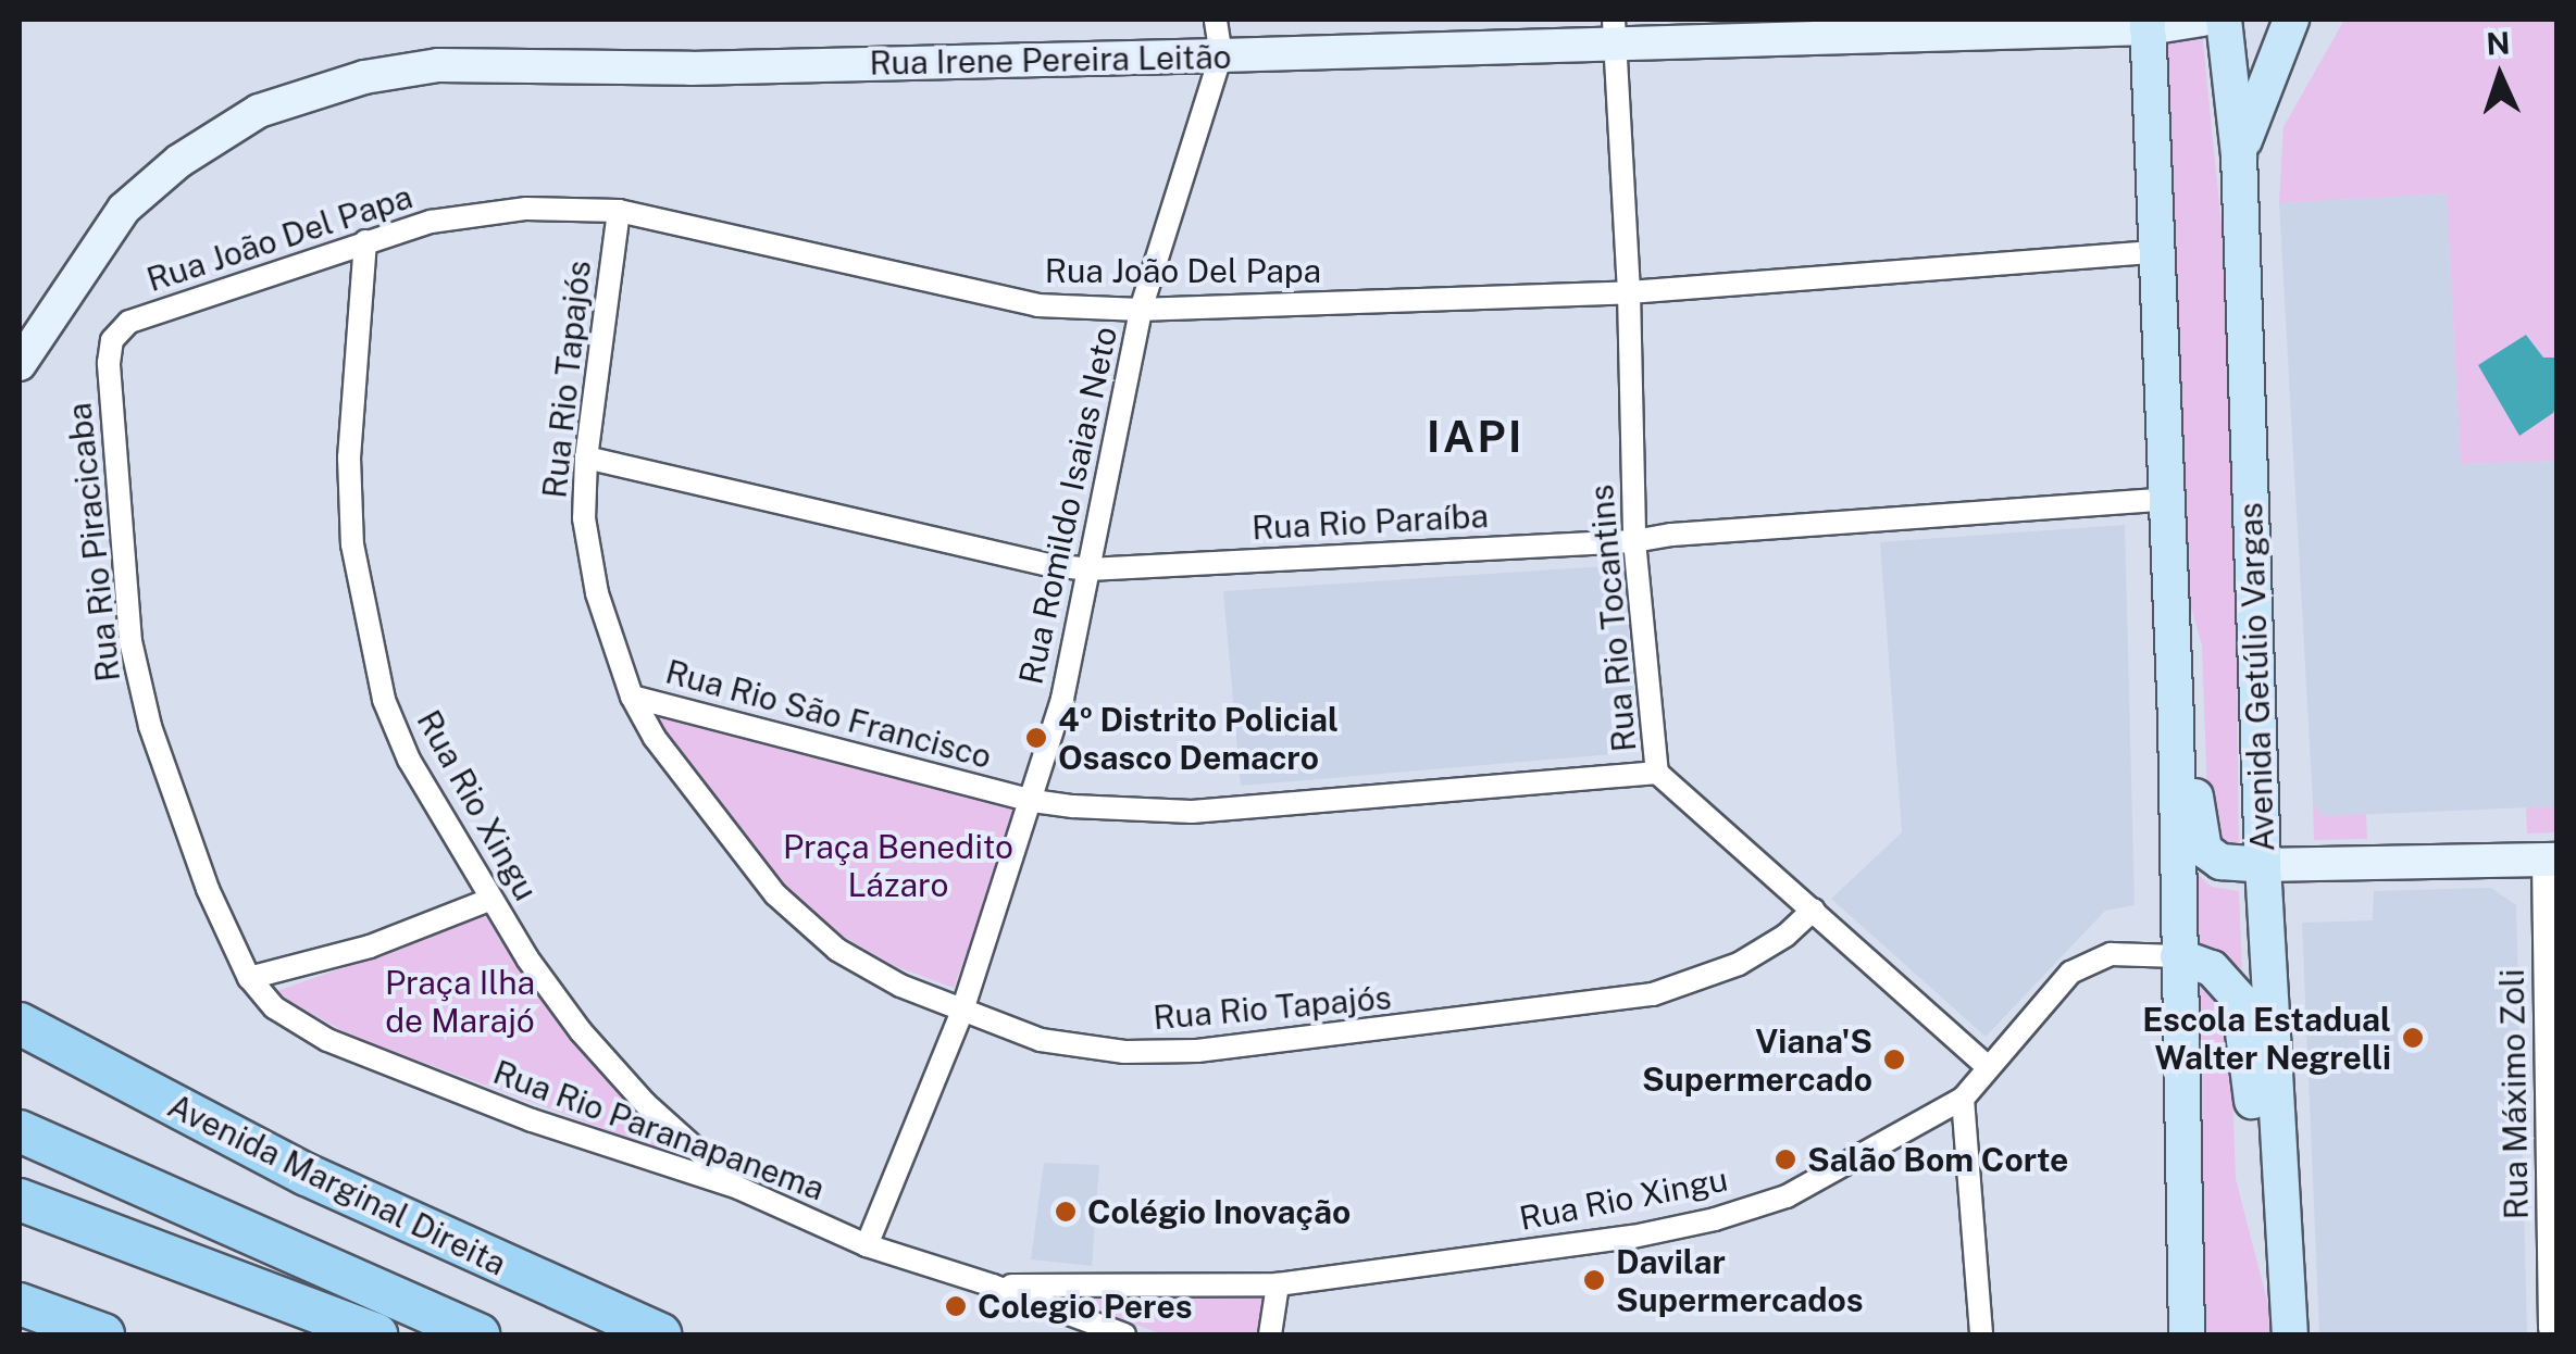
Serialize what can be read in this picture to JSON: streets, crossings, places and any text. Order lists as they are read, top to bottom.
{
  "streets": {
    "highway": ["Avenida Marginal Direita"],
    "main road": ["Avenida Getúlio Vargas"],
    "street": [
      "Rua Irene Pereira Leitão",
      "Rua João Del Papa",
      "Rua Rio Tapajós",
      "Rua Romildo Isaias Neto",
      "Rua Rio Paraíba",
      "Rua Rio Piracicaba",
      "Rua Rio Tocantins",
      "Rua Rio São Francisco",
      "Rua Rio Xingu",
      "Rua Máximo Zoli",
      "Rua Rio Paranapanema"
    ]
  },
  "crossings": [
    ["Rua Irene Pereira Leitão", "Rua Romildo Isaias Neto"],
    ["Rua Irene Pereira Leitão", "Rua Rio Tocantins"],
    ["Rua João Del Papa", "Rua Rio Tapajós"],
    ["Rua João Del Papa", "Rua Romildo Isaias Neto"],
    ["Rua João Del Papa", "Rua Rio Piracicaba"],
    ["Rua João Del Papa", "Rua Rio Tocantins"],
    ["Rua João Del Papa", "Rua Rio Xingu"],
    ["Rua Rio Tapajós", "Rua Romildo Isaias Neto"],
    ["Rua Rio Tapajós", "Rua Rio Paraíba"],
    ["Rua Rio Tapajós", "Rua Rio Tocantins"],
    ["Rua Rio Tapajós", "Rua Rio São Francisco"],
    ["Rua Romildo Isaias Neto", "Rua Rio Paraíba"],
    ["Rua Romildo Isaias Neto", "Rua Rio São Francisco"],
    ["Rua Romildo Isaias Neto", "Rua Rio Paranapanema"],
    ["Rua Rio Paraíba", "Rua Rio Tocantins"],
    ["Rua Rio Piracicaba", "Rua Rio Paranapanema"],
    ["Rua Rio Tocantins", "Rua Rio São Francisco"],
    ["Rua Rio Tocantins", "Rua Rio Xingu"],
    ["Rua Rio Xingu", "Rua Rio Paranapanema"]
  ],
  "districts": ["IAPI"],
  "parks": ["Praça Benedito Lázaro", "Praça Ilha de Marajó"],
  "places": [
    "4º Distrito Policial Osasco Demacro",
    "Escola Estadual Walter Negrelli",
    "Viana'S Supermercado",
    "Salão Bom Corte",
    "Colégio Inovação",
    "Davilar Supermercados",
    "Colegio Peres"
  ],
  "north": "top"
}
